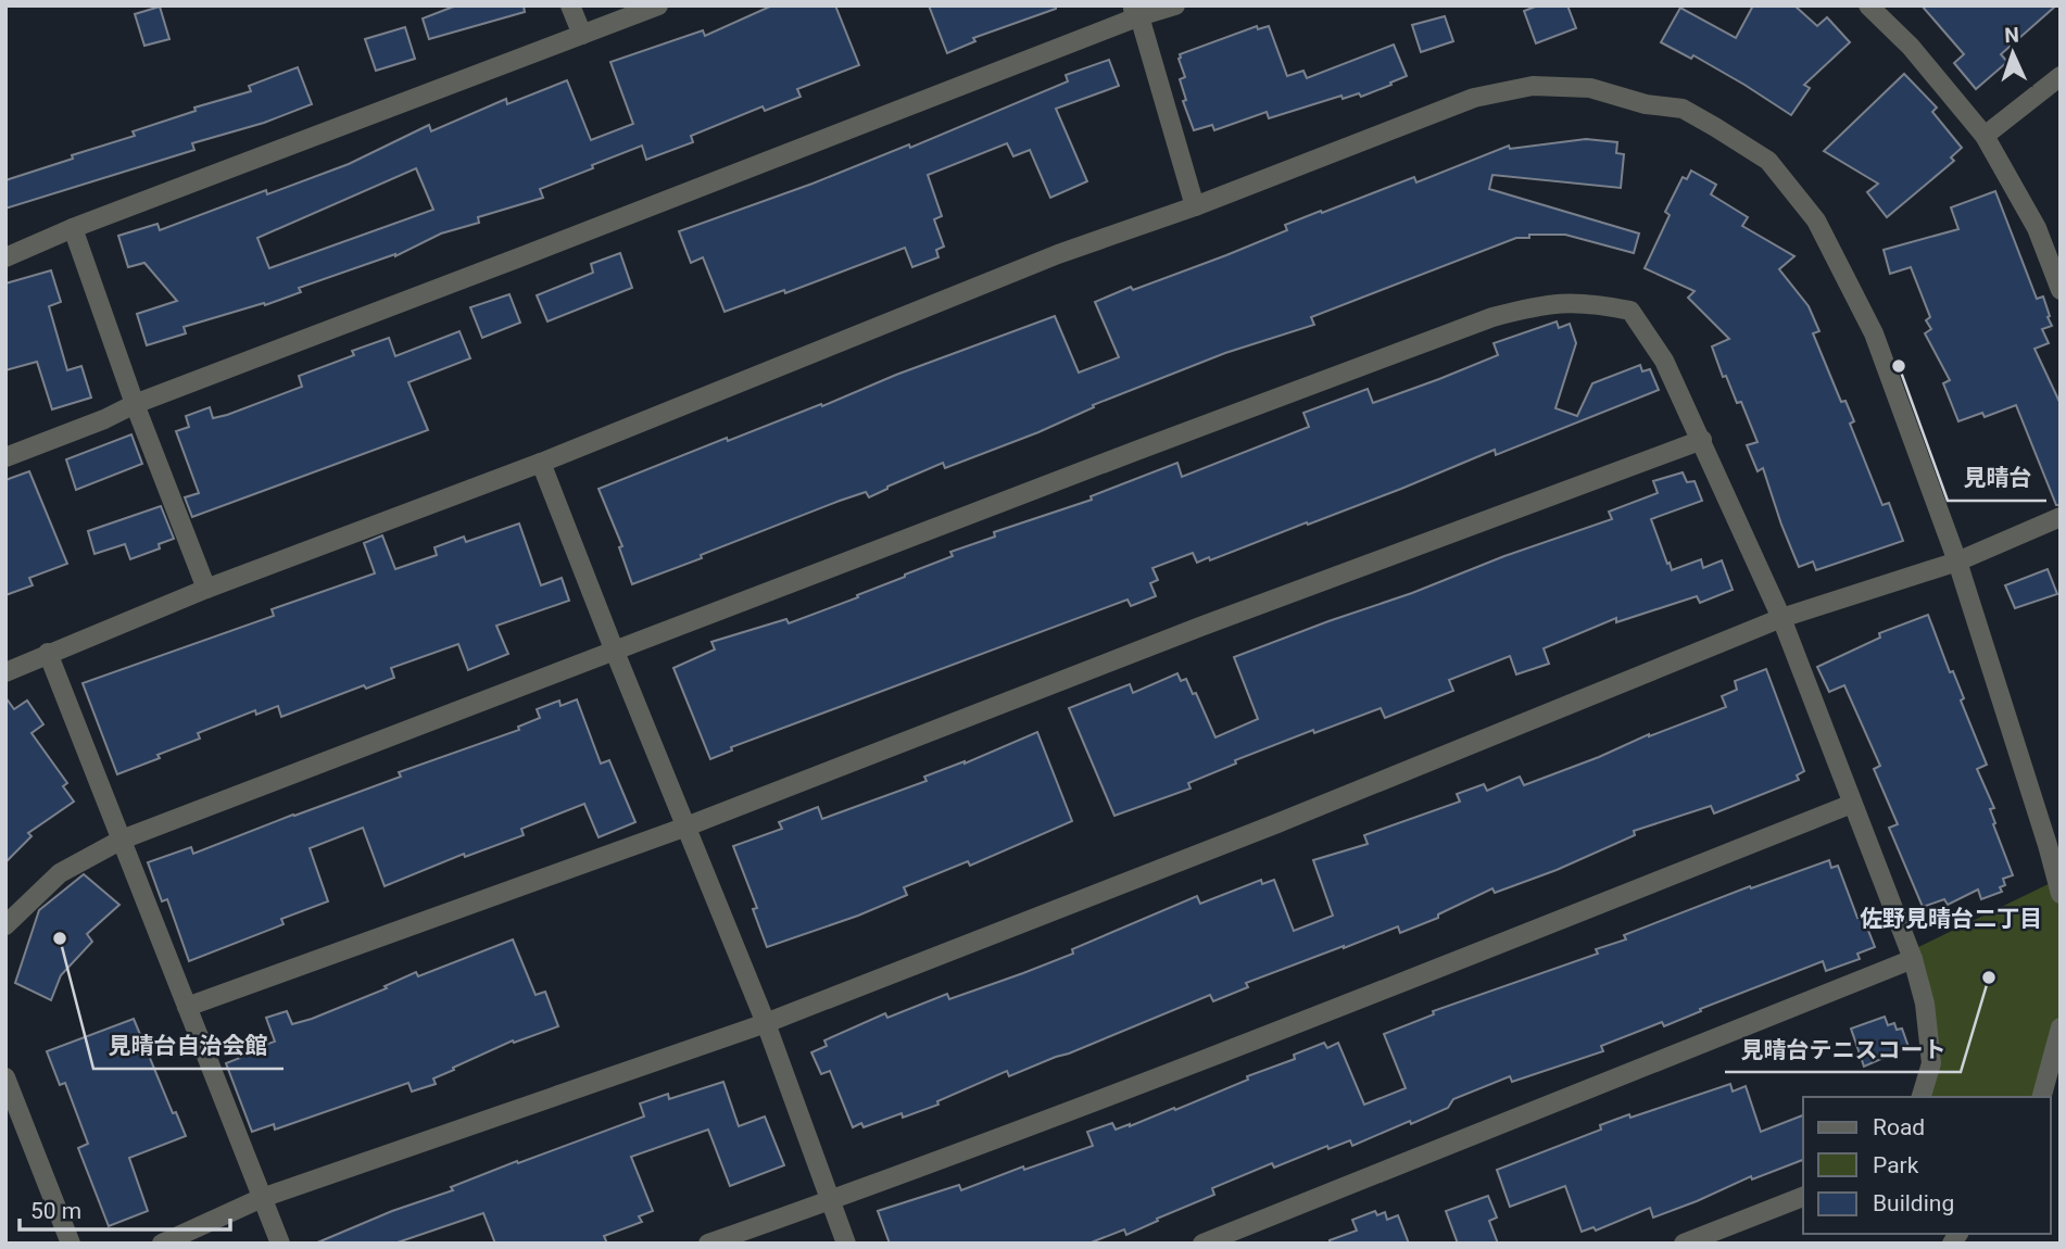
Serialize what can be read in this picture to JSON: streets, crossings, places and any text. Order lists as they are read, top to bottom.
{
  "districts": ["佐野見晴台二丁目"],
  "places": ["見晴台", "見晴台自治会館", "見晴台テニスコート"],
  "legend": ["Road", "Park", "Building"],
  "scale_bar": "50 m",
  "north": "top"
}
